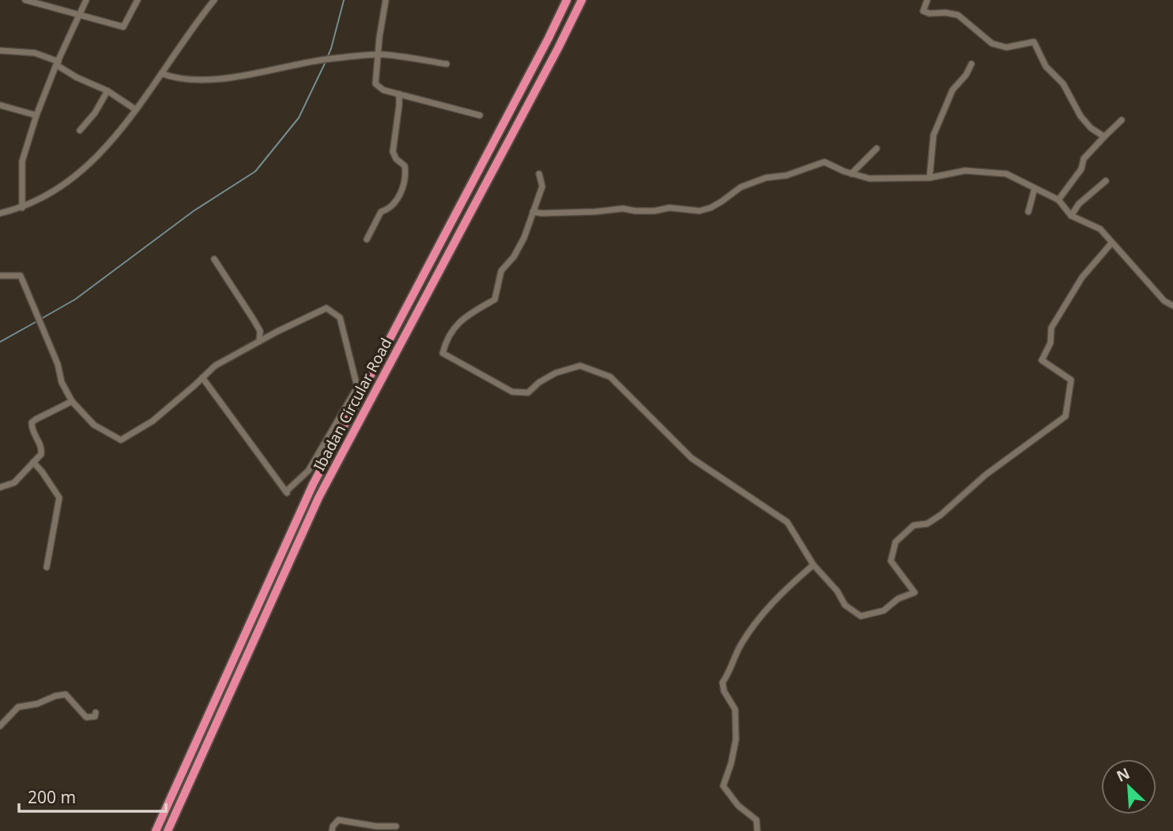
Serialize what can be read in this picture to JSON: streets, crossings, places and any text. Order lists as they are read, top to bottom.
{
  "streets": {
    "highway": ["Ibadan Circular Road"]
  },
  "scale_bar": "200 m",
  "north": "top left"
}
